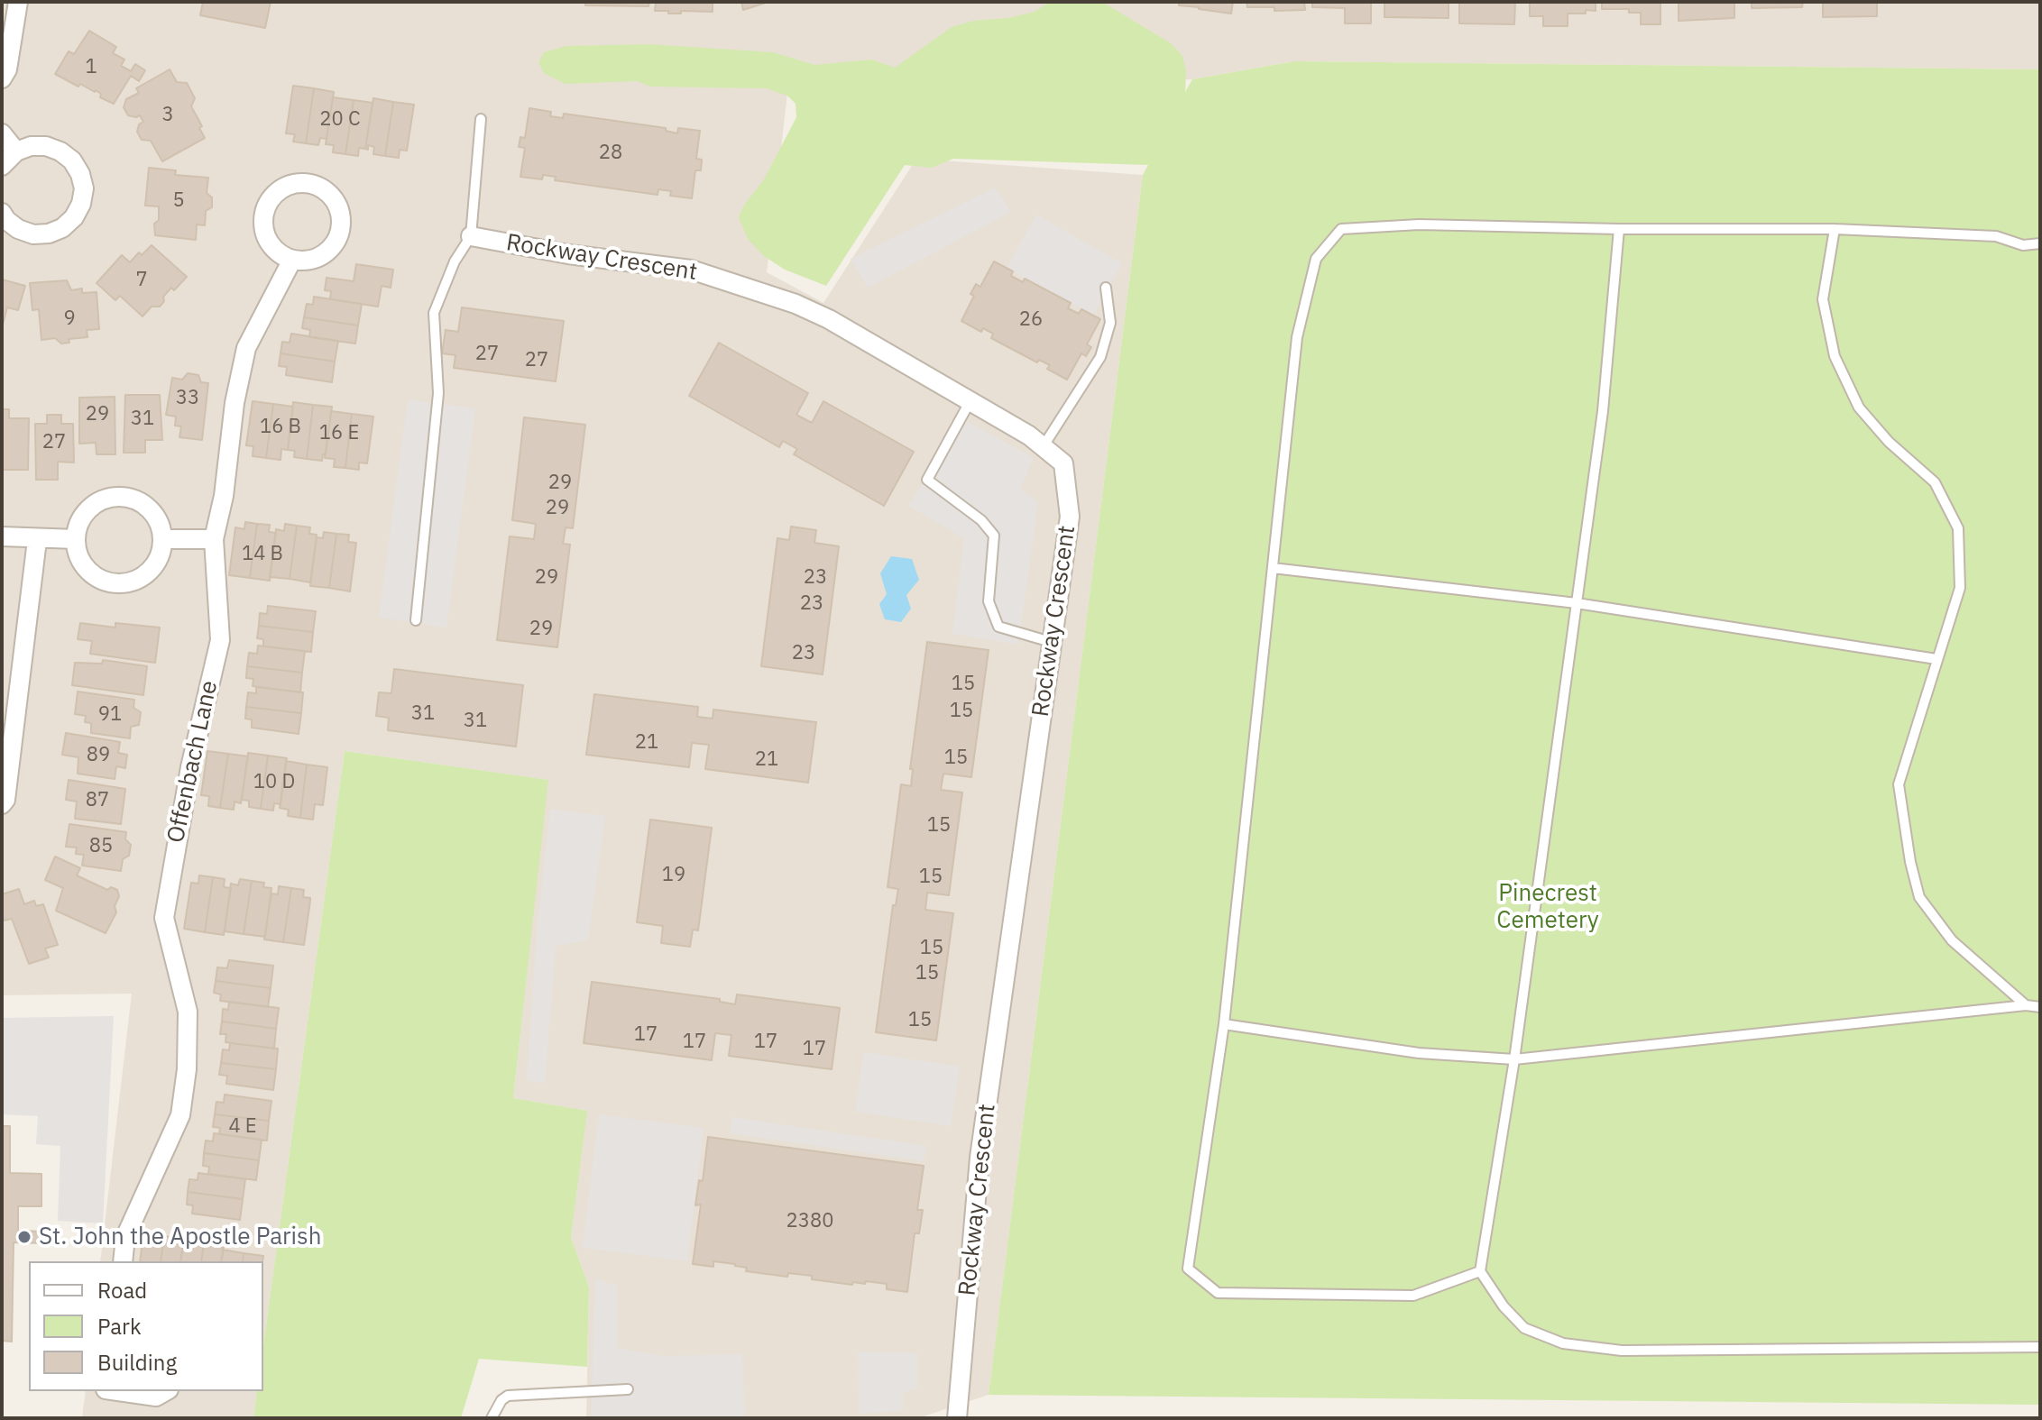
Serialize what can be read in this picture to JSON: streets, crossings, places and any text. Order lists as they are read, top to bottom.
{
  "streets": {
    "street": ["Rockway Crescent", "Offenbach Lane"]
  },
  "parks": ["Pinecrest Cemetery"],
  "places": ["St. John the Apostle Parish"],
  "house_numbers": [
    "1",
    "3",
    "20 C",
    "28",
    "5",
    "7",
    "9",
    "26",
    "27",
    "27",
    "33",
    "29",
    "31",
    "16 B",
    "16 E",
    "27",
    "29",
    "29",
    "14 B",
    "29",
    "23",
    "23",
    "29",
    "23",
    "15",
    "15",
    "31",
    "91",
    "31",
    "21",
    "89",
    "15",
    "21",
    "10 D",
    "87",
    "15",
    "85",
    "19",
    "15",
    "15",
    "15",
    "15",
    "17",
    "17",
    "17",
    "17",
    "4 E",
    "2380"
  ],
  "legend": ["Road", "Park", "Building"]
}
